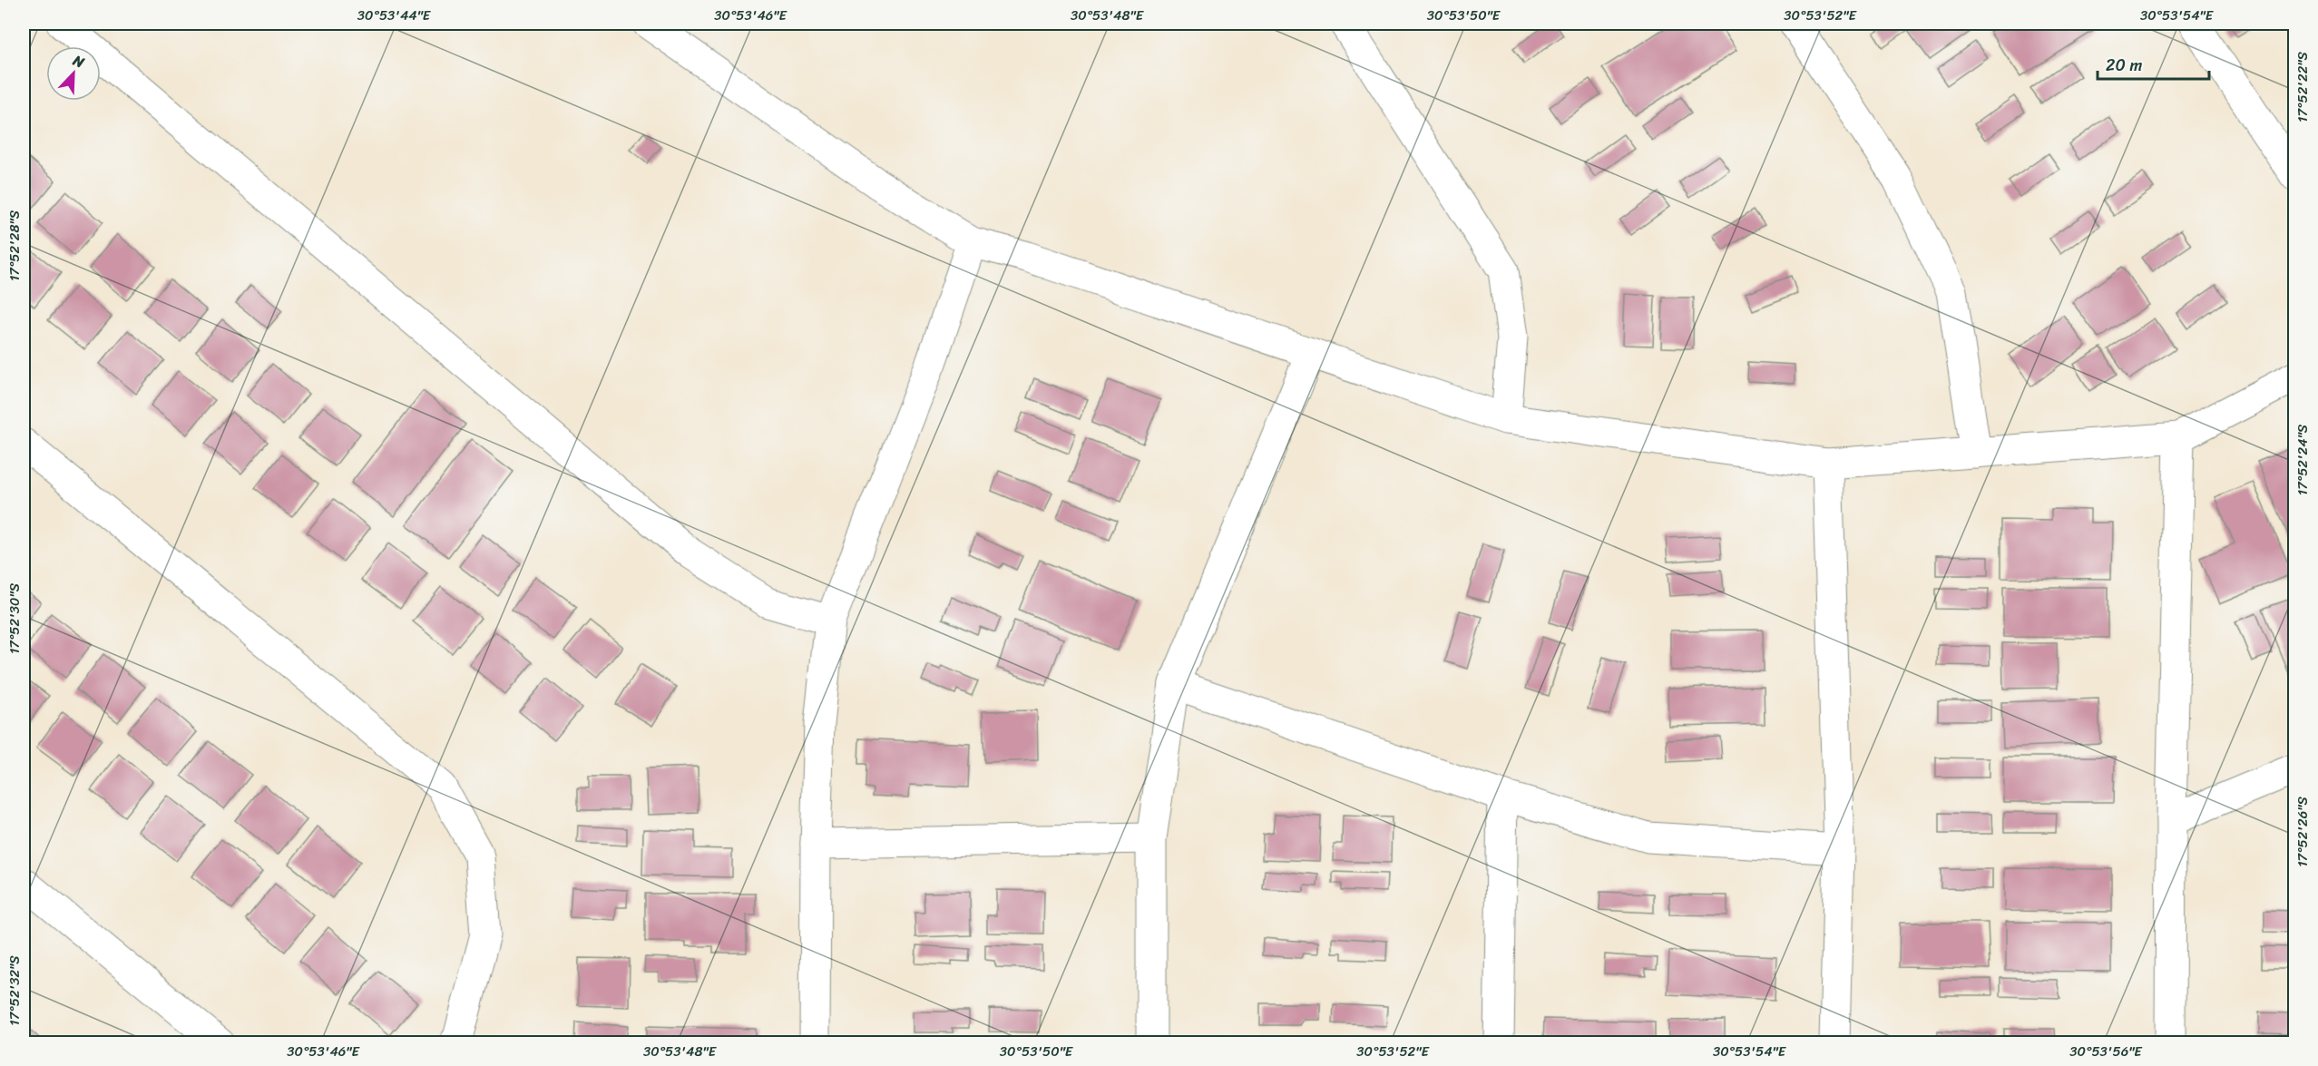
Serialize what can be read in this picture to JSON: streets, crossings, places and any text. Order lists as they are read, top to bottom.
{
  "scale_bar": "20 m",
  "north": "top right",
  "coordinates": [
    "30°53'44\"E",
    "30°53'46\"E",
    "30°53'48\"E",
    "30°53'50\"E",
    "30°53'52\"E",
    "30°53'54\"E",
    "17°52'22\"S",
    "17°52'28\"S",
    "17°52'24\"S",
    "17°52'30\"S",
    "17°52'26\"S",
    "17°52'32\"S",
    "30°53'56\"E"
  ]
}
